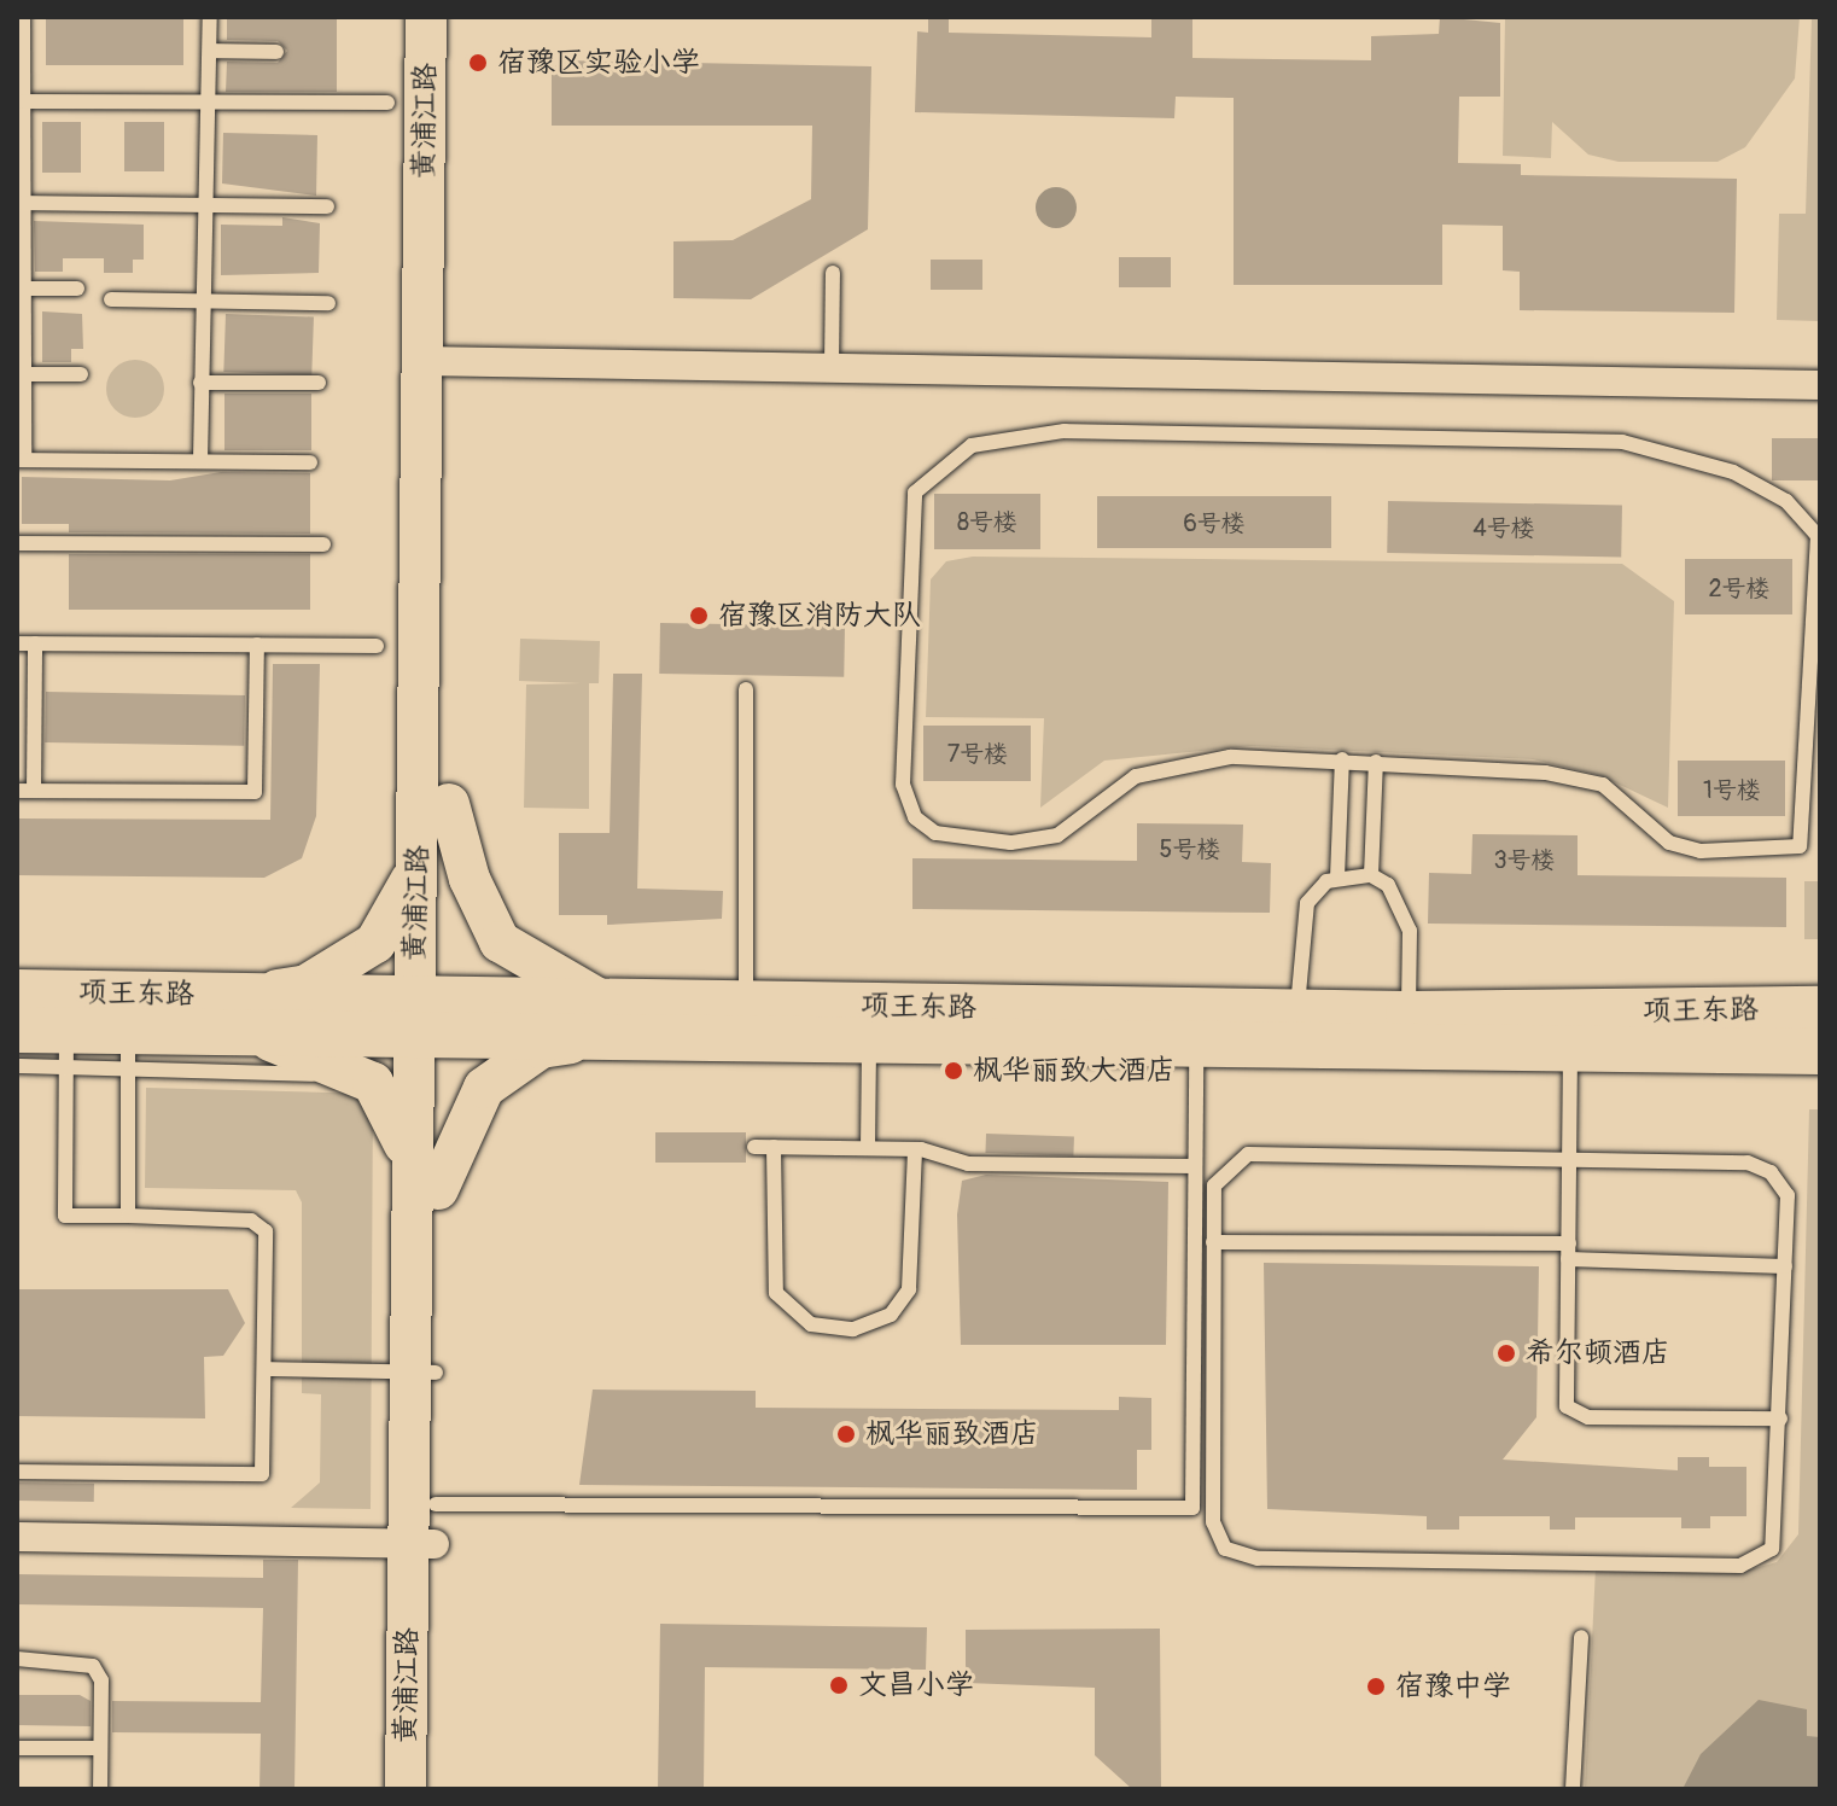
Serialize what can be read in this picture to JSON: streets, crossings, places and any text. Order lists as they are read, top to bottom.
{
  "streets": {
    "main road": ["项王东路"],
    "street": ["黄浦江路"]
  },
  "crossings": [
    ["黄浦江路", "项王东路"]
  ],
  "places": [
    "宿豫区实验小学",
    "宿豫区消防大队",
    "枫华丽致大酒店",
    "希尔顿酒店",
    "枫华丽致酒店",
    "文昌小学",
    "宿豫中学"
  ],
  "house_numbers": [
    "8号楼",
    "6号楼",
    "4号楼",
    "2号楼",
    "7号楼",
    "1号楼",
    "5号楼",
    "3号楼"
  ]
}
